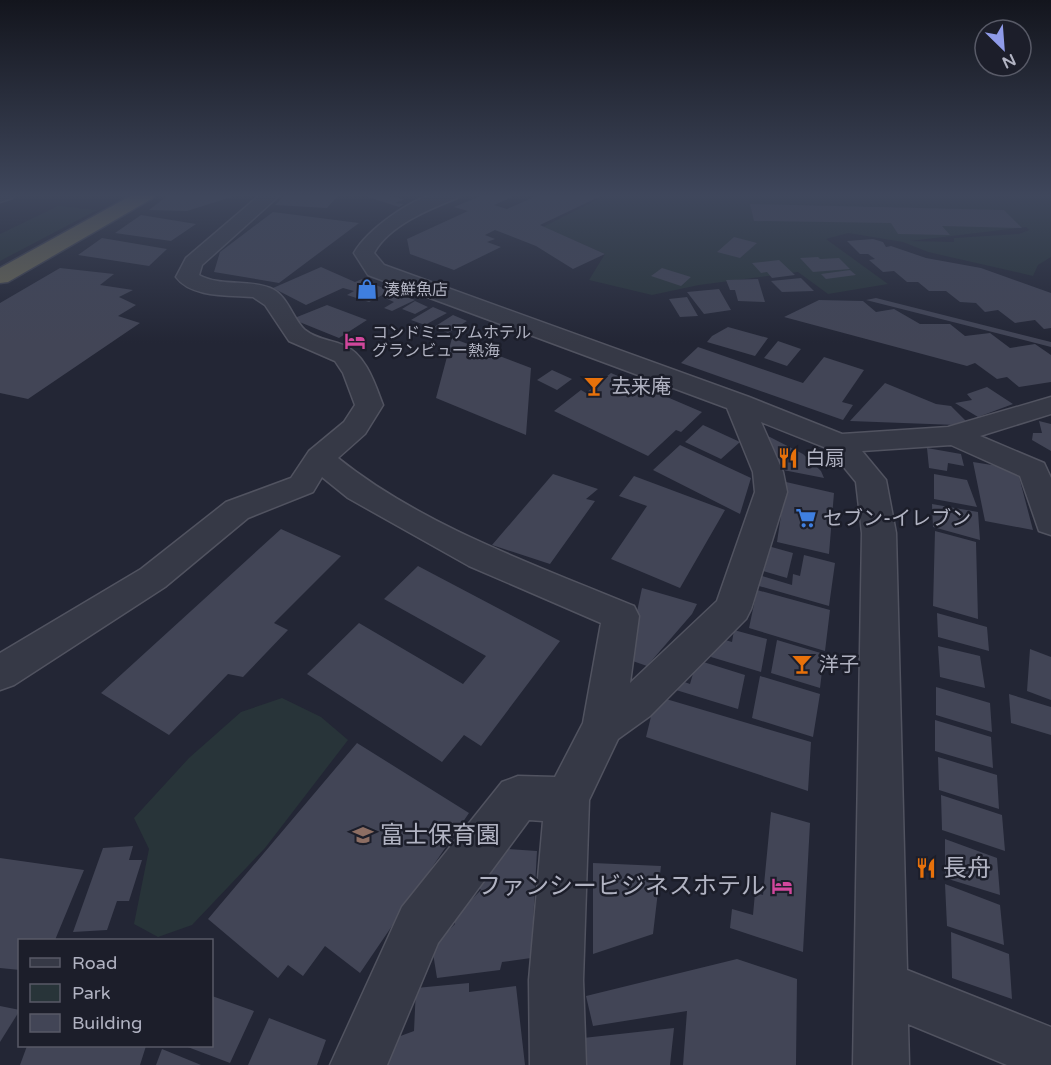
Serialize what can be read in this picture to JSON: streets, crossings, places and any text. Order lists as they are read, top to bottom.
{
  "places": {
    "shop": ["湊鮮魚店"],
    "hotel": ["コンドミニアムホテル グランビュー熱海", "ファンシービジネスホテル"],
    "bar": ["去来庵", "洋子"],
    "restaurant": ["白扇", "長舟"],
    "supermarket": ["セブン-イレブン"],
    "school or university": ["富士保育園"]
  },
  "legend": ["Road", "Park", "Building"],
  "north": "bottom right"
}
